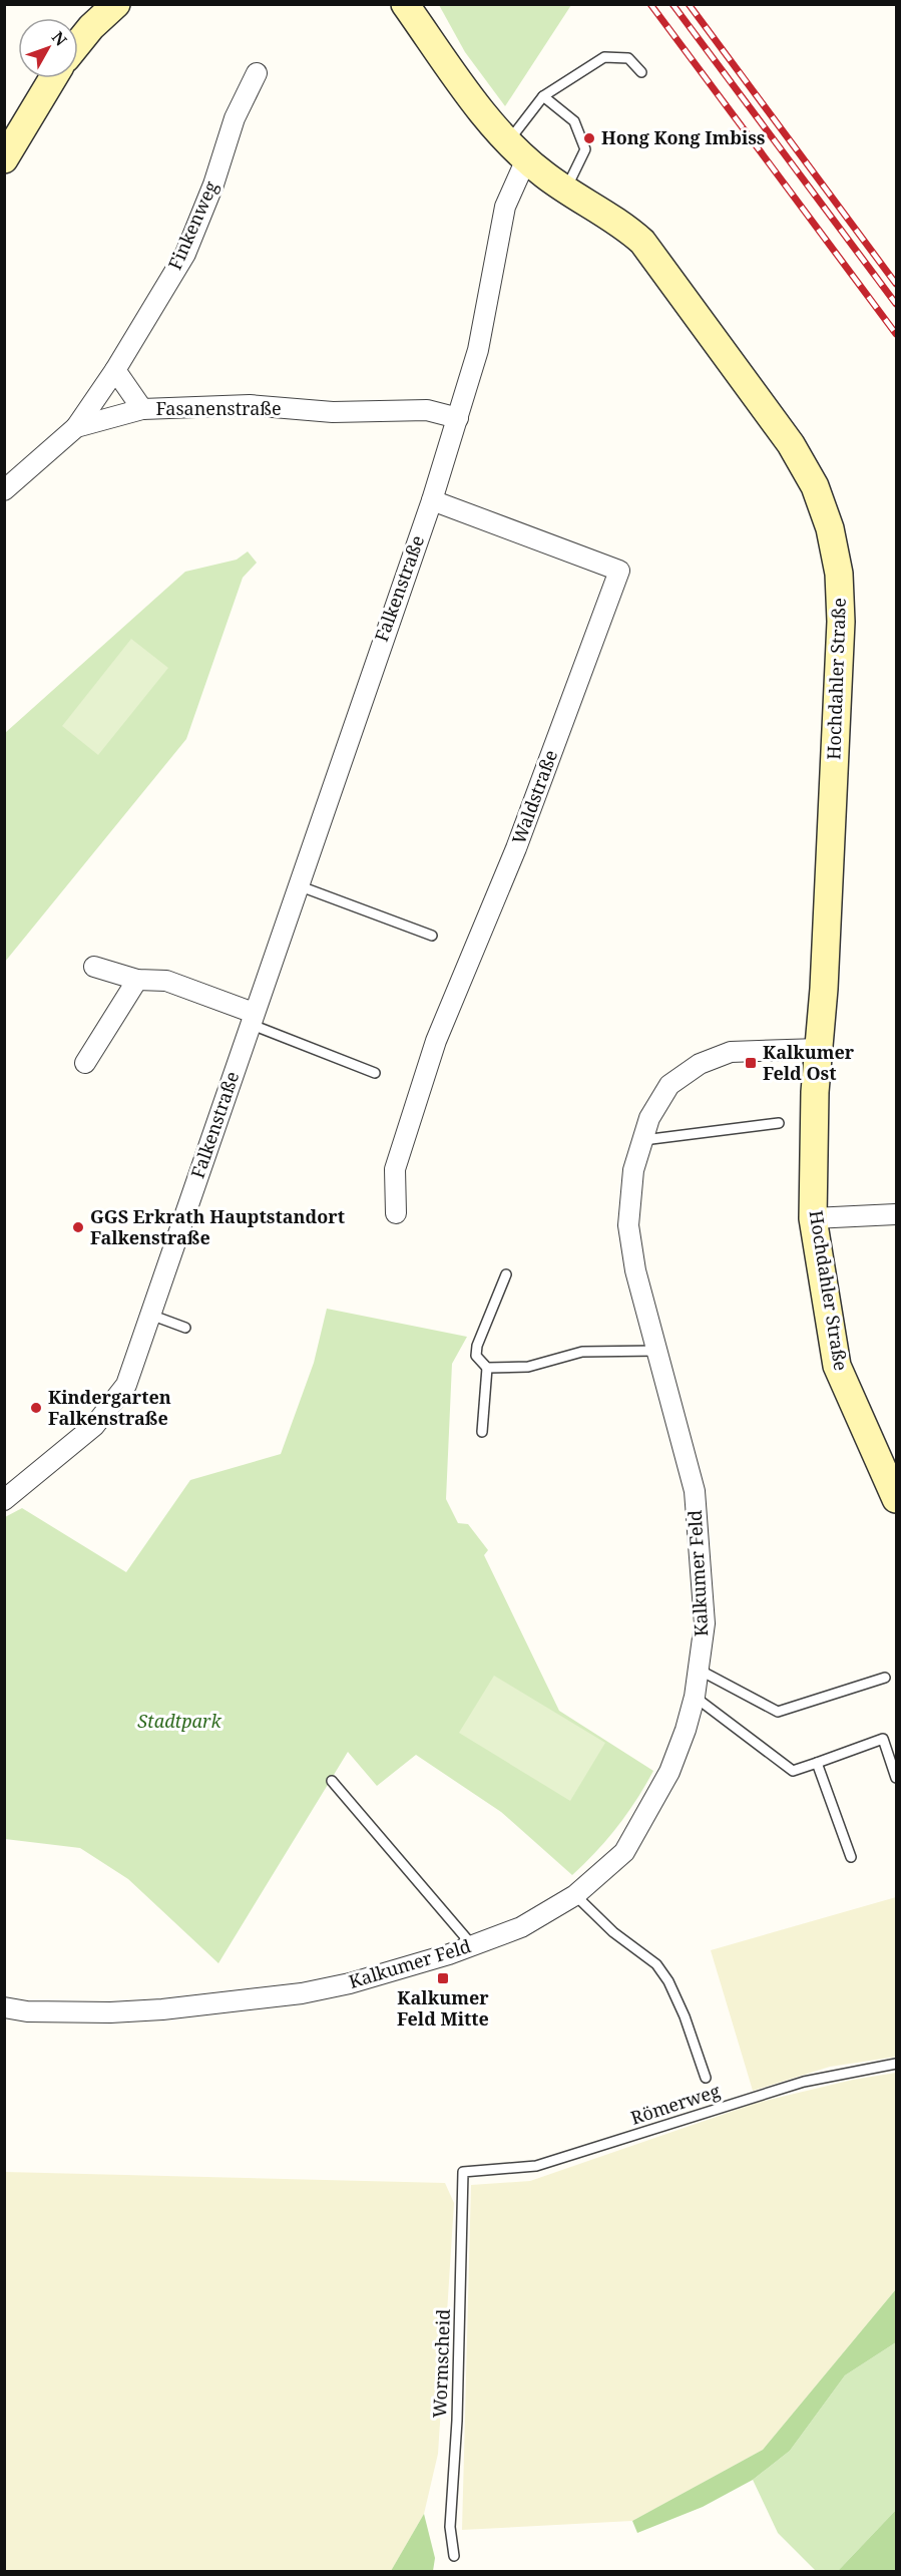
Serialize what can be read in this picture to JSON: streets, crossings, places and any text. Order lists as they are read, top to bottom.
{
  "streets": {
    "main road": ["Hochdahler Straße"],
    "street": [
      "Finkenweg",
      "Fasanenstraße",
      "Falkenstraße",
      "Waldstraße",
      "Kalkumer Feld"
    ],
    "lane": ["Römerweg", "Wormscheid"]
  },
  "crossings": [
    ["Finkenweg", "Fasanenstraße"],
    ["Fasanenstraße", "Falkenstraße"],
    ["Falkenstraße", "Hochdahler Straße"],
    ["Falkenstraße", "Waldstraße"],
    ["Hochdahler Straße", "Kalkumer Feld"],
    ["Römerweg", "Wormscheid"]
  ],
  "parks": ["Stadtpark"],
  "places": {
    "other": ["Hong Kong Imbiss", "GGS Erkrath Hauptstandort Falkenstraße", "Kindergarten Falkenstraße"],
    "transit": ["Kalkumer Feld Ost", "Kalkumer Feld Mitte"]
  },
  "north": "top right"
}
